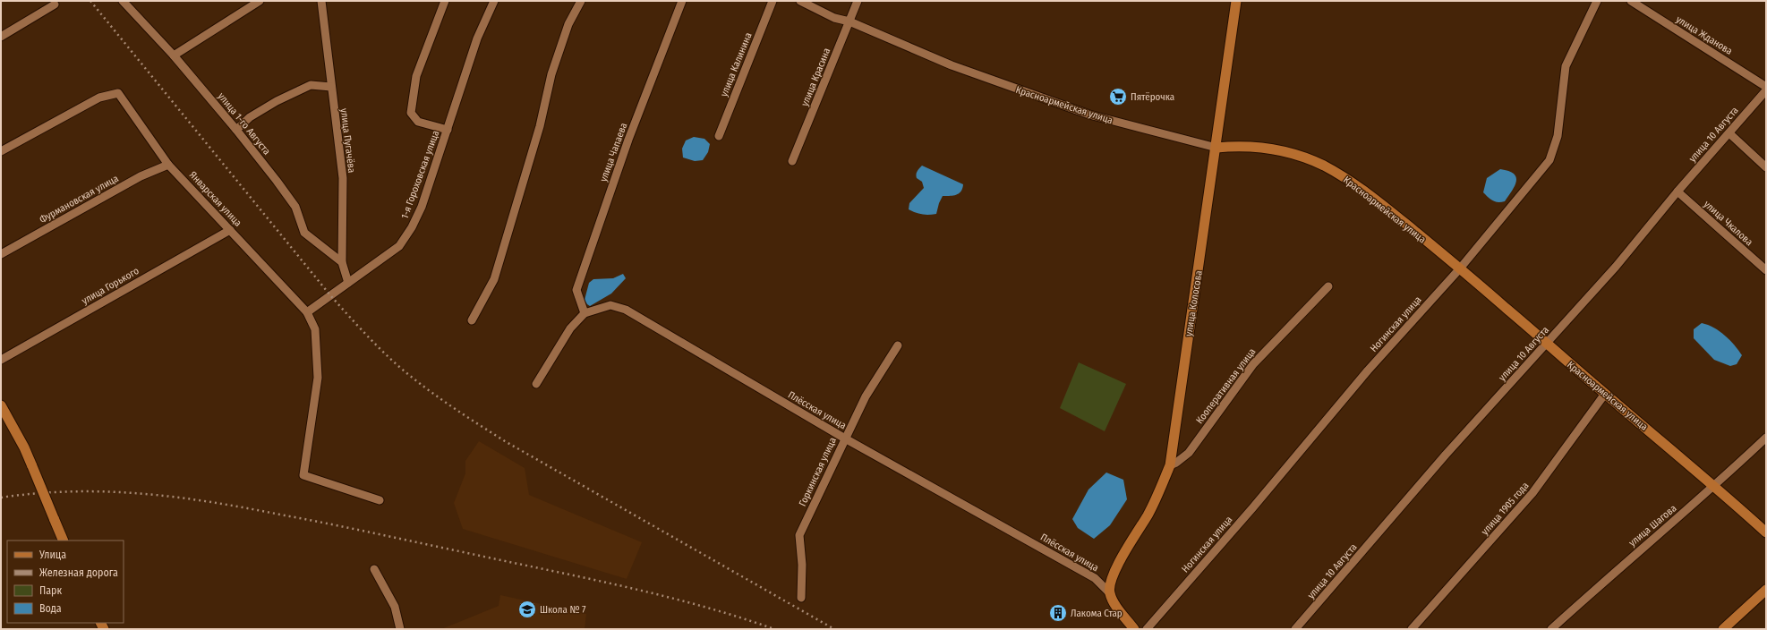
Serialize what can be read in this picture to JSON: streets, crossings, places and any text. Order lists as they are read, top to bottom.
{
  "streets": {
    "main road": ["Красноармейская улица", "улица Колосова"],
    "street": [
      "улица Жданова",
      "улица Калинина",
      "улица Красина",
      "улица 1-го Августа",
      "улица 10 Августа",
      "улица Пугачёва",
      "улица Чапаева",
      "1-я Гороховская улица",
      "Фурмановская улица",
      "Январская улица",
      "улица Чкалова",
      "улица Горького",
      "Ногинская улица",
      "Кооперативная улица",
      "Плёсская улица",
      "Горкинская улица",
      "улица 1905 года",
      "улица Шагова"
    ]
  },
  "crossings": [
    ["улица Красина", "Красноармейская улица"],
    ["Красноармейская улица", "улица 10 Августа"],
    ["Красноармейская улица", "улица Колосова"],
    ["Красноармейская улица", "Ногинская улица"],
    ["Красноармейская улица", "улица 1905 года"],
    ["Красноармейская улица", "улица Шагова"],
    ["улица 1-го Августа", "улица Пугачёва"],
    ["улица 10 Августа", "улица Чкалова"],
    ["улица Пугачёва", "1-я Гороховская улица"],
    ["улица Чапаева", "Плёсская улица"],
    ["1-я Гороховская улица", "Январская улица"],
    ["Фурмановская улица", "Январская улица"],
    ["Январская улица", "улица Горького"],
    ["улица Колосова", "Кооперативная улица"],
    ["улица Колосова", "Плёсская улица"],
    ["Плёсская улица", "Горкинская улица"]
  ],
  "places": {
    "supermarket": ["Пятёрочка"],
    "school or university": ["Школа № 7"],
    "building": ["Лакома Стар"]
  },
  "legend": [
    "Улица",
    "Железная дорога",
    "Парк",
    "Вода"
  ]
}
